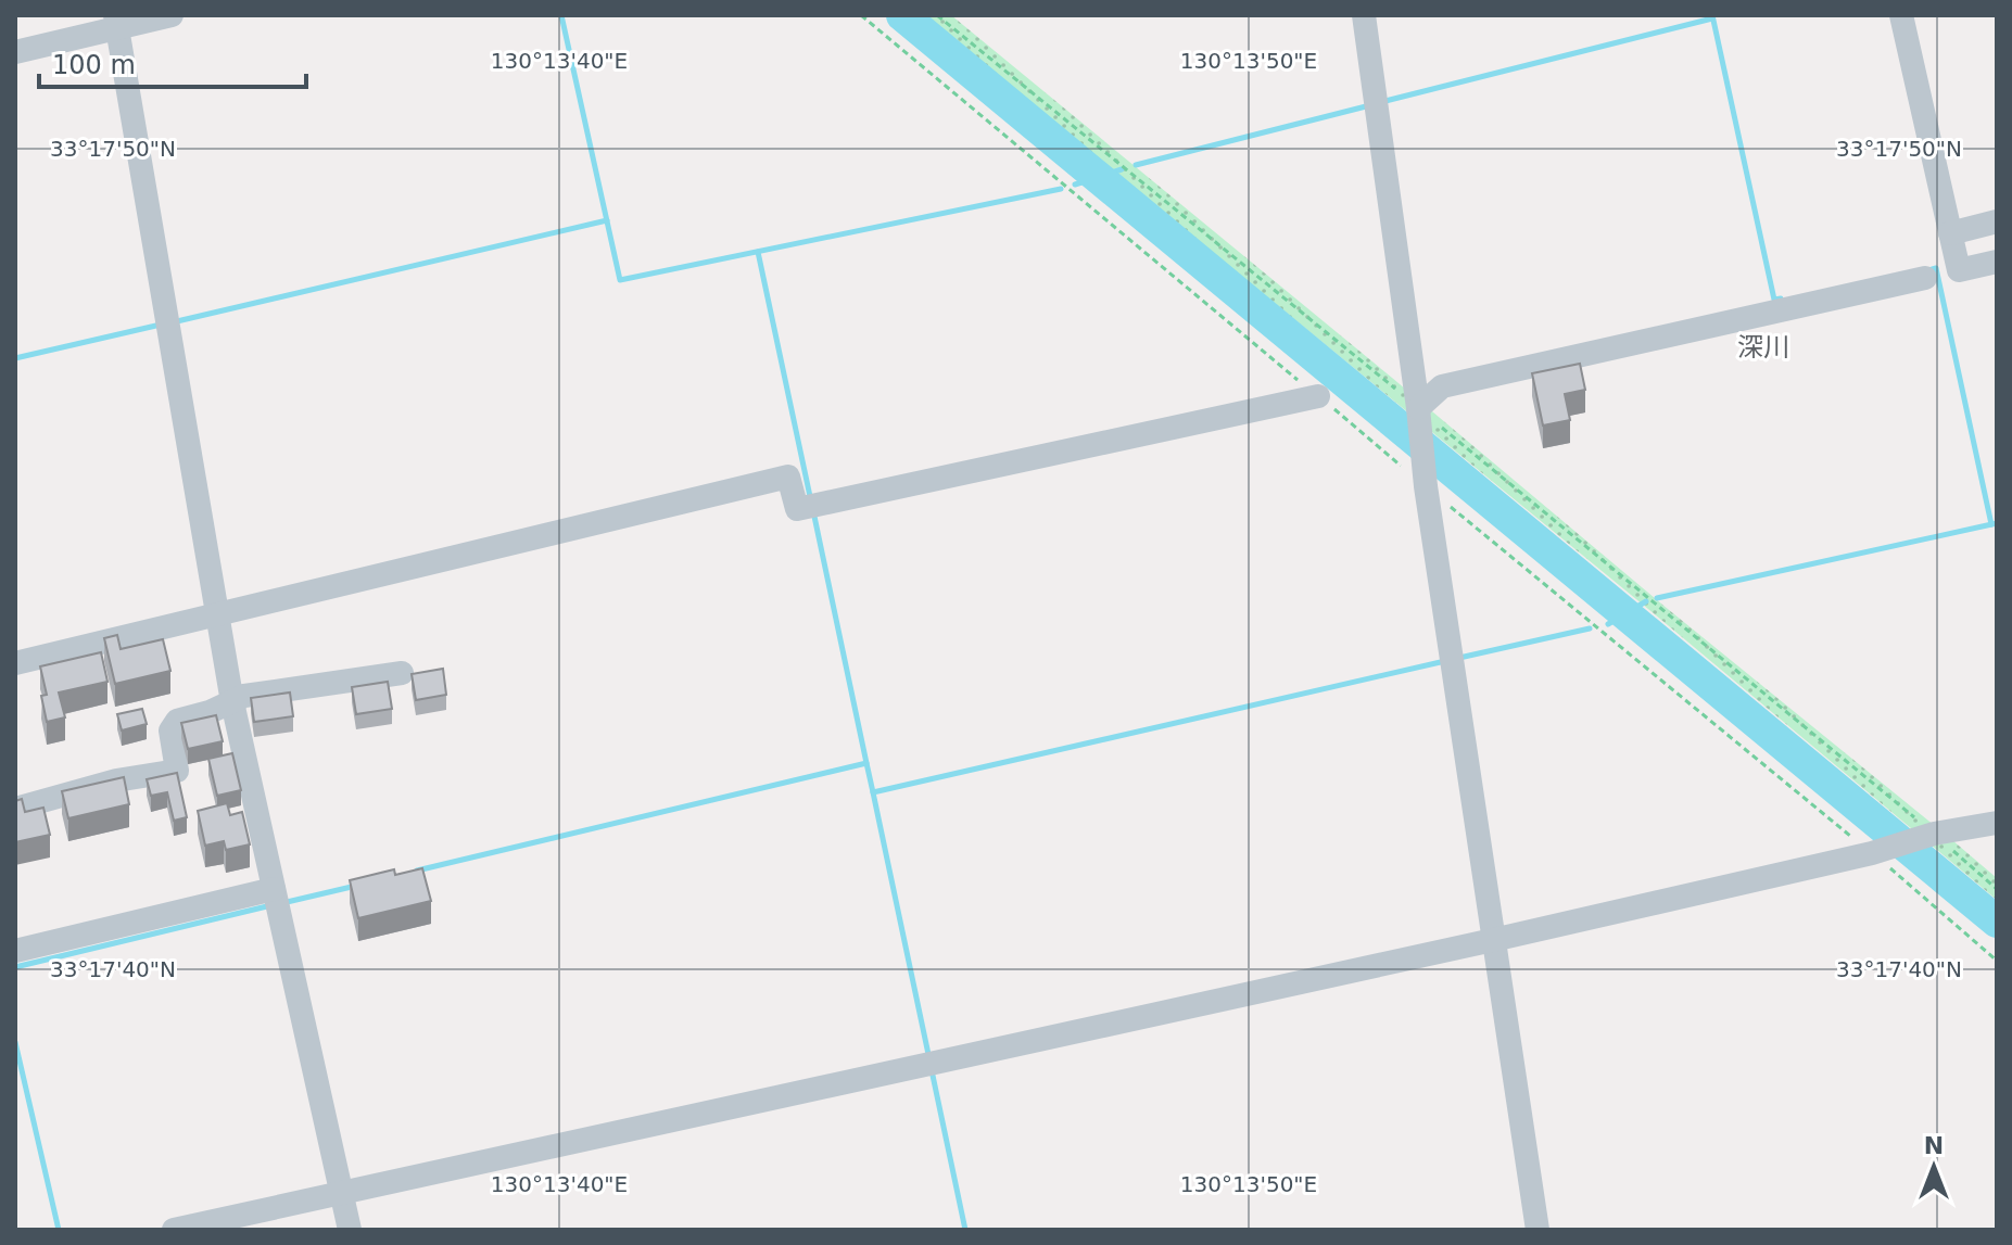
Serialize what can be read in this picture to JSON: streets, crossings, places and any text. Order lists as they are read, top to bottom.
{
  "districts": ["深川"],
  "scale_bar": "100 m",
  "north": "top",
  "coordinates": [
    "130°13'40\"E",
    "130°13'50\"E",
    "33°17'50\"N",
    "33°17'40\"N"
  ]
}
